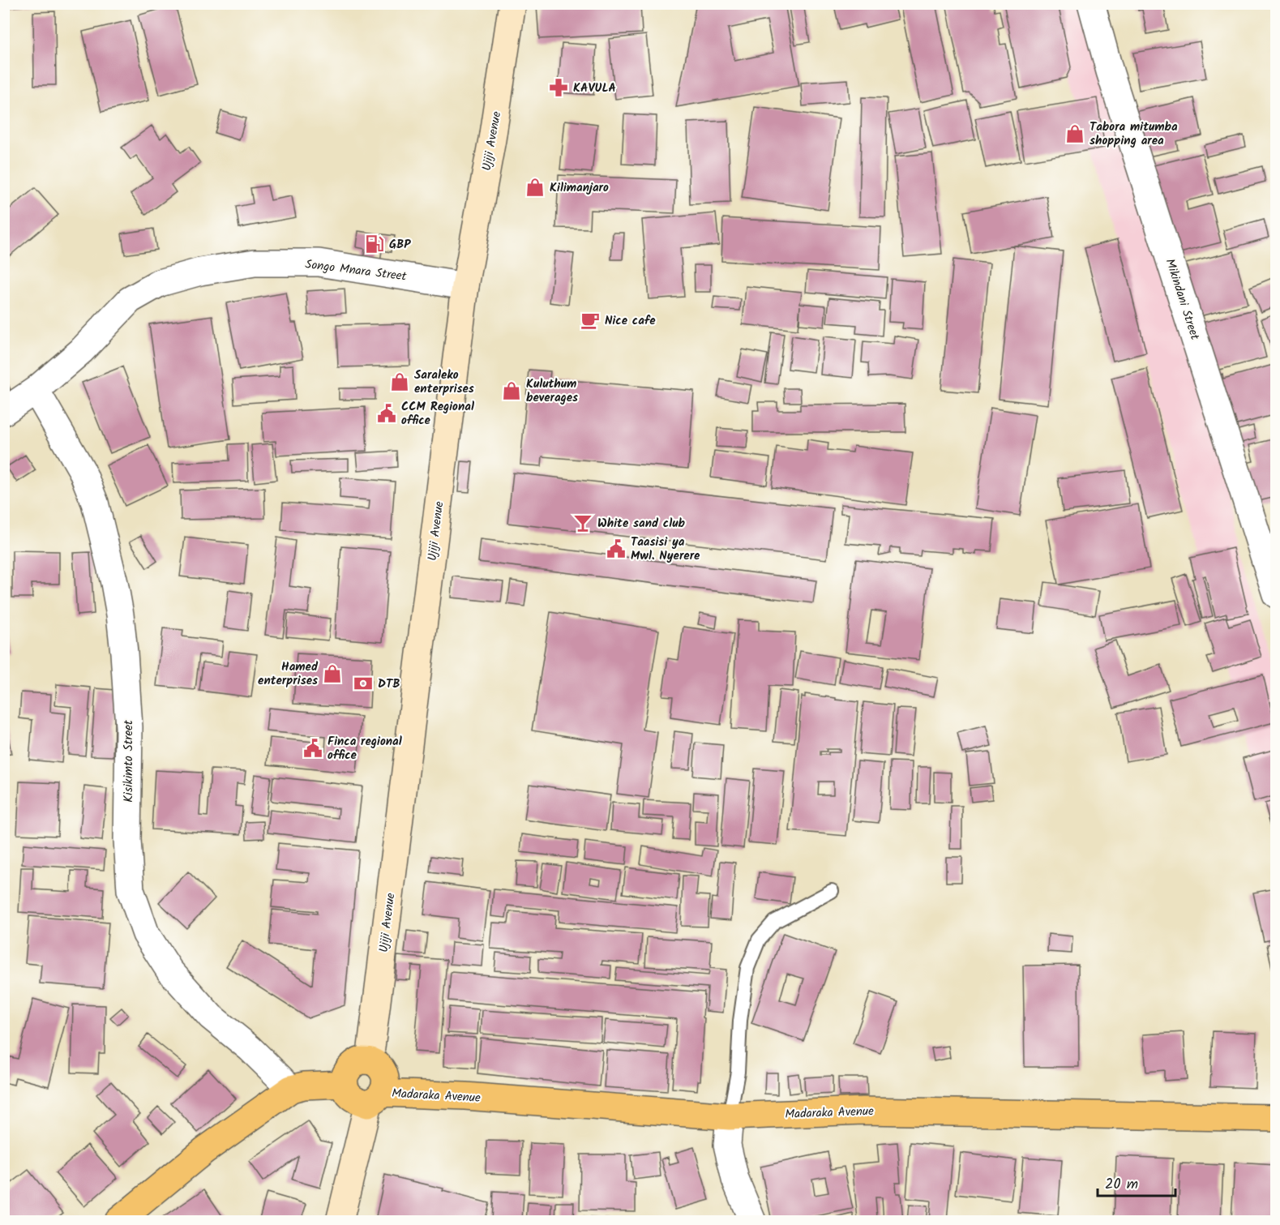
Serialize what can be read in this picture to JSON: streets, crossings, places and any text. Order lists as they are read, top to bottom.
{
  "streets": {
    "main road": ["Ujiji Avenue", "Madaraka Avenue"],
    "street": ["Songo Mnara Street", "Mikindani Street", "Kisikimto Street"]
  },
  "crossings": [
    ["Ujiji Avenue", "Songo Mnara Street"],
    ["Ujiji Avenue", "Madaraka Avenue"],
    ["Songo Mnara Street", "Kisikimto Street"]
  ],
  "places": {
    "pharmacy": ["KAVULA"],
    "shop": [
      "Tabora mitumba shopping area",
      "Kilimanjaro",
      "Saraleko enterprises",
      "Kuluthum beverages",
      "Hamed enterprises"
    ],
    "fuel station": ["GBP"],
    "cafe": ["Nice cafe"],
    "public building": ["CCM Regional office", "Taasisi ya Mwl. Nyerere", "Finca regional office"],
    "bar": ["White sand club"],
    "bank": ["DTB"]
  },
  "scale_bar": "20 m"
}
